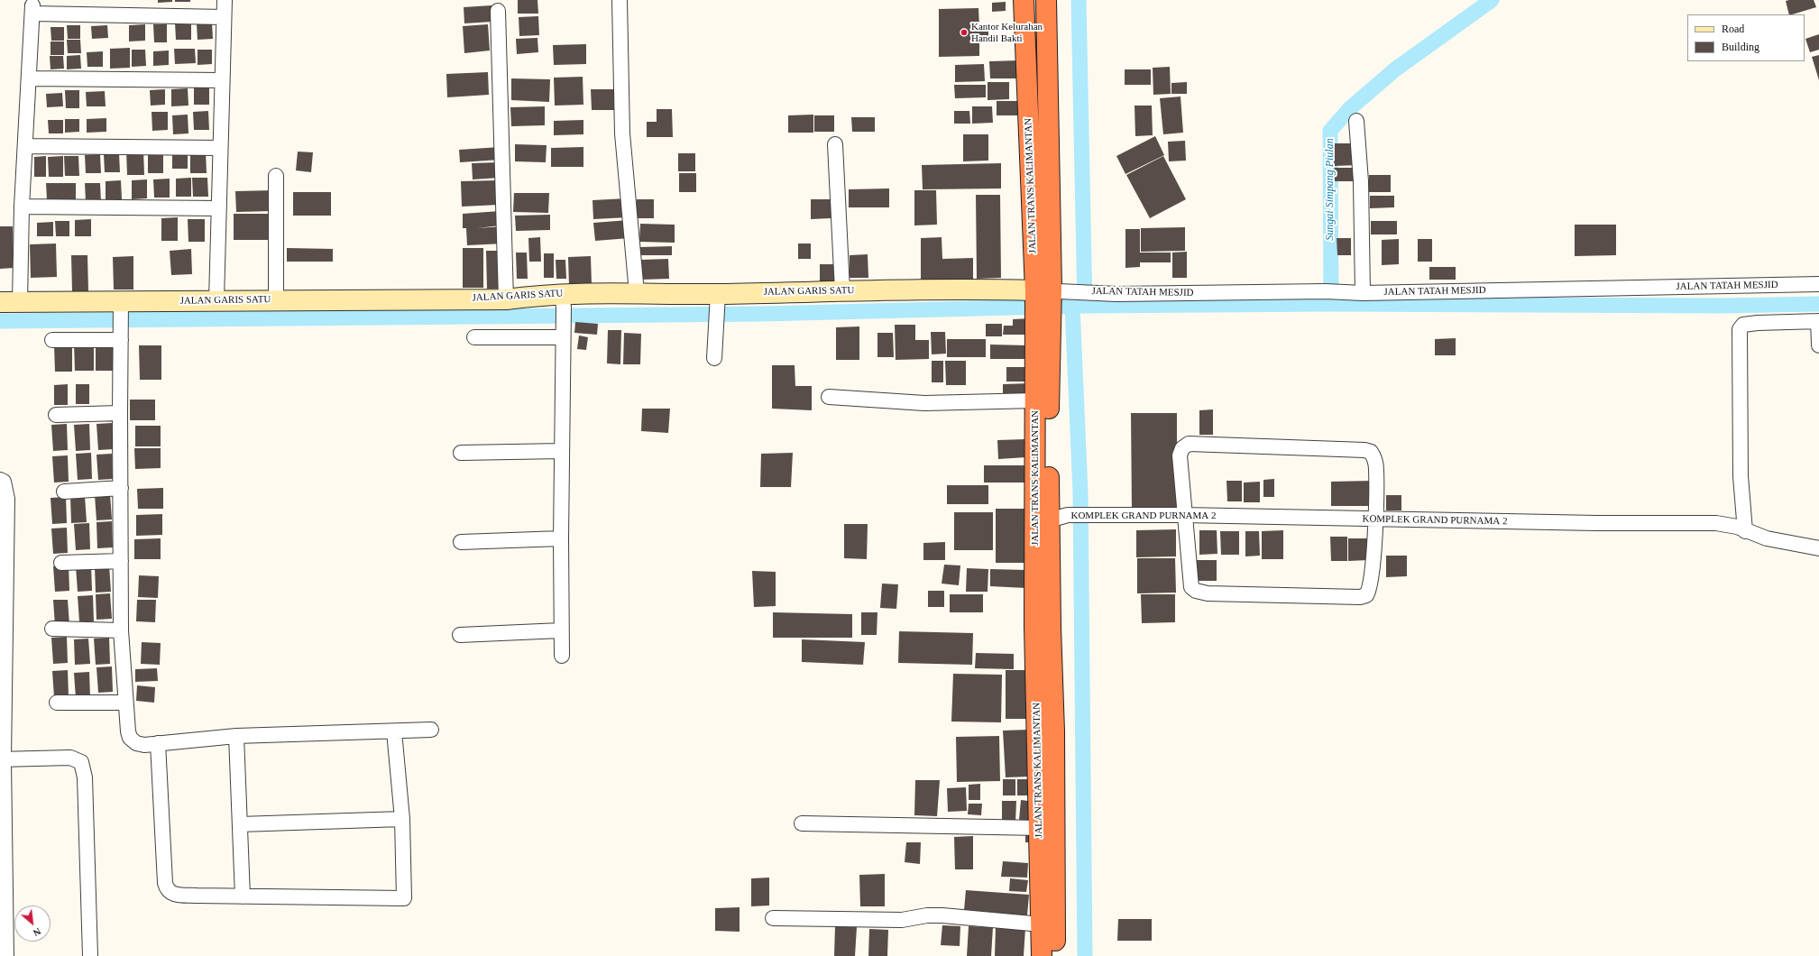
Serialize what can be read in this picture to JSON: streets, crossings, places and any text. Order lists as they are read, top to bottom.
{
  "streets": {
    "highway": ["JALAN TRANS KALIMANTAN"],
    "street": ["JALAN TATAH MESJID", "JALAN GARIS SATU", "KOMPLEK GRAND PURNAMA 2"]
  },
  "crossings": [
    ["JALAN TRANS KALIMANTAN", "JALAN TATAH MESJID"],
    ["JALAN TRANS KALIMANTAN", "JALAN GARIS SATU"],
    ["JALAN TRANS KALIMANTAN", "KOMPLEK GRAND PURNAMA 2"],
    ["JALAN TATAH MESJID", "JALAN GARIS SATU"]
  ],
  "water": ["Sungai Simpang Piulan"],
  "places": ["Kantor Kelurahan Handil Bakti"],
  "legend": ["Road", "Building"],
  "north": "bottom right"
}
